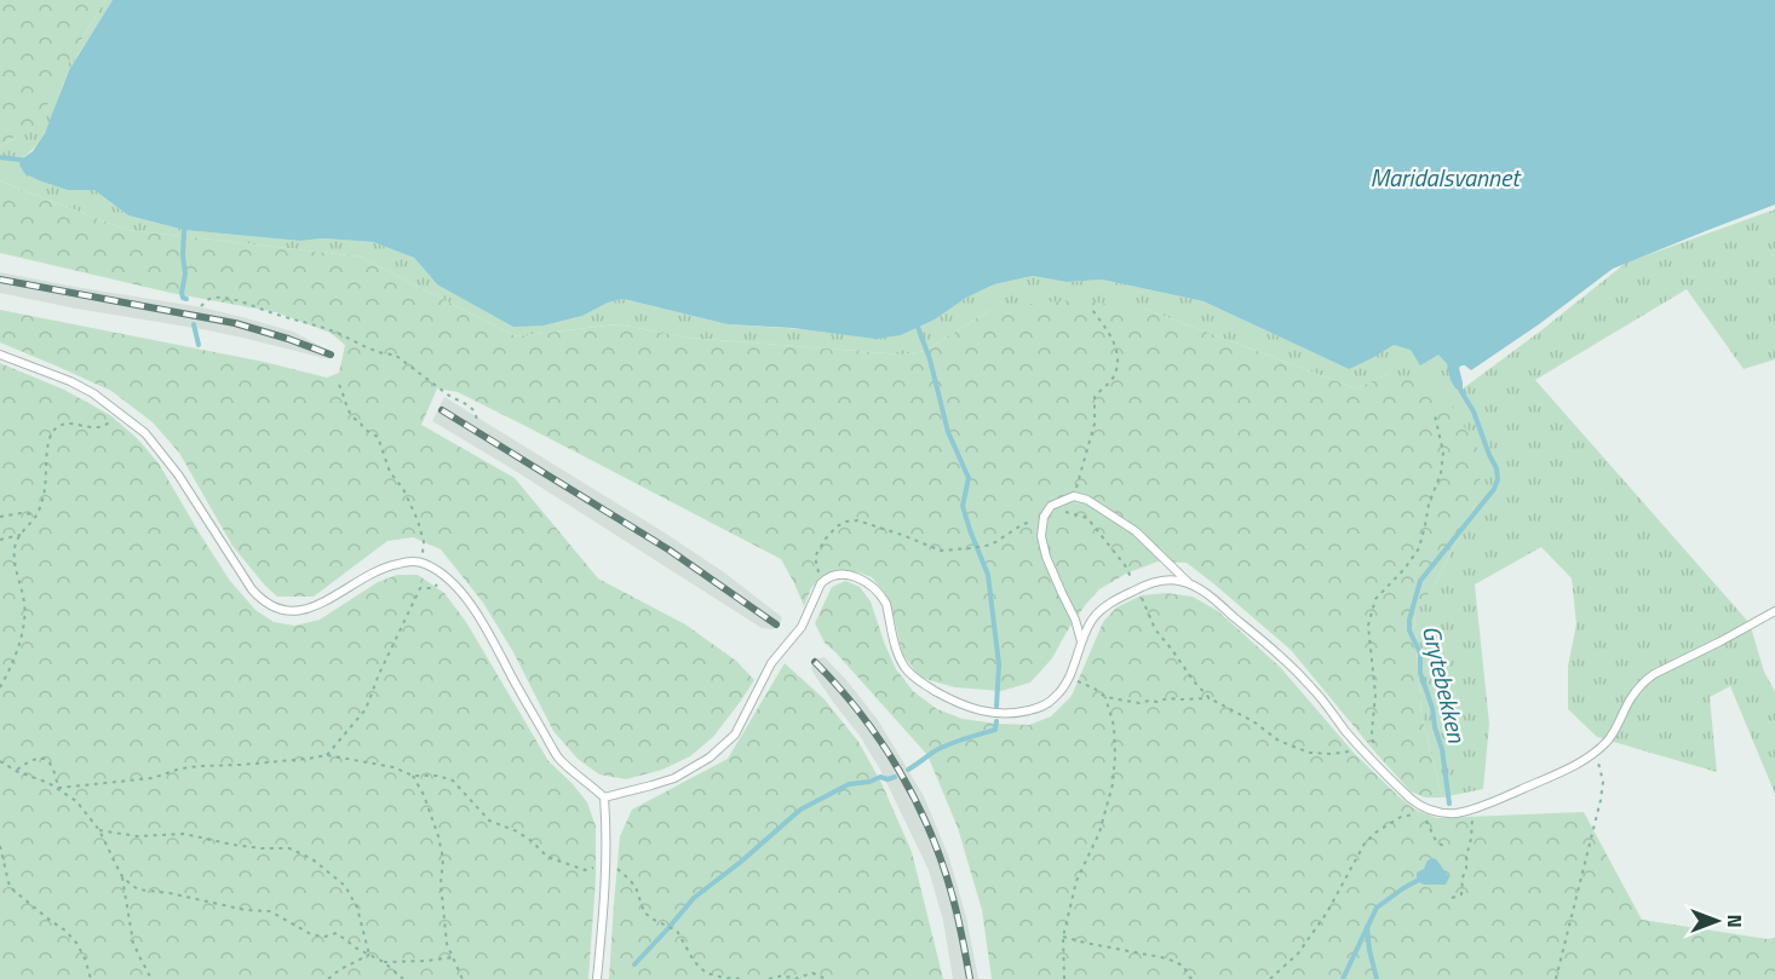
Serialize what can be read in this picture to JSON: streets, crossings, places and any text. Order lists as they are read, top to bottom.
{
  "water": ["Maridalsvannet", "Grytebekken"],
  "north": "right"
}
